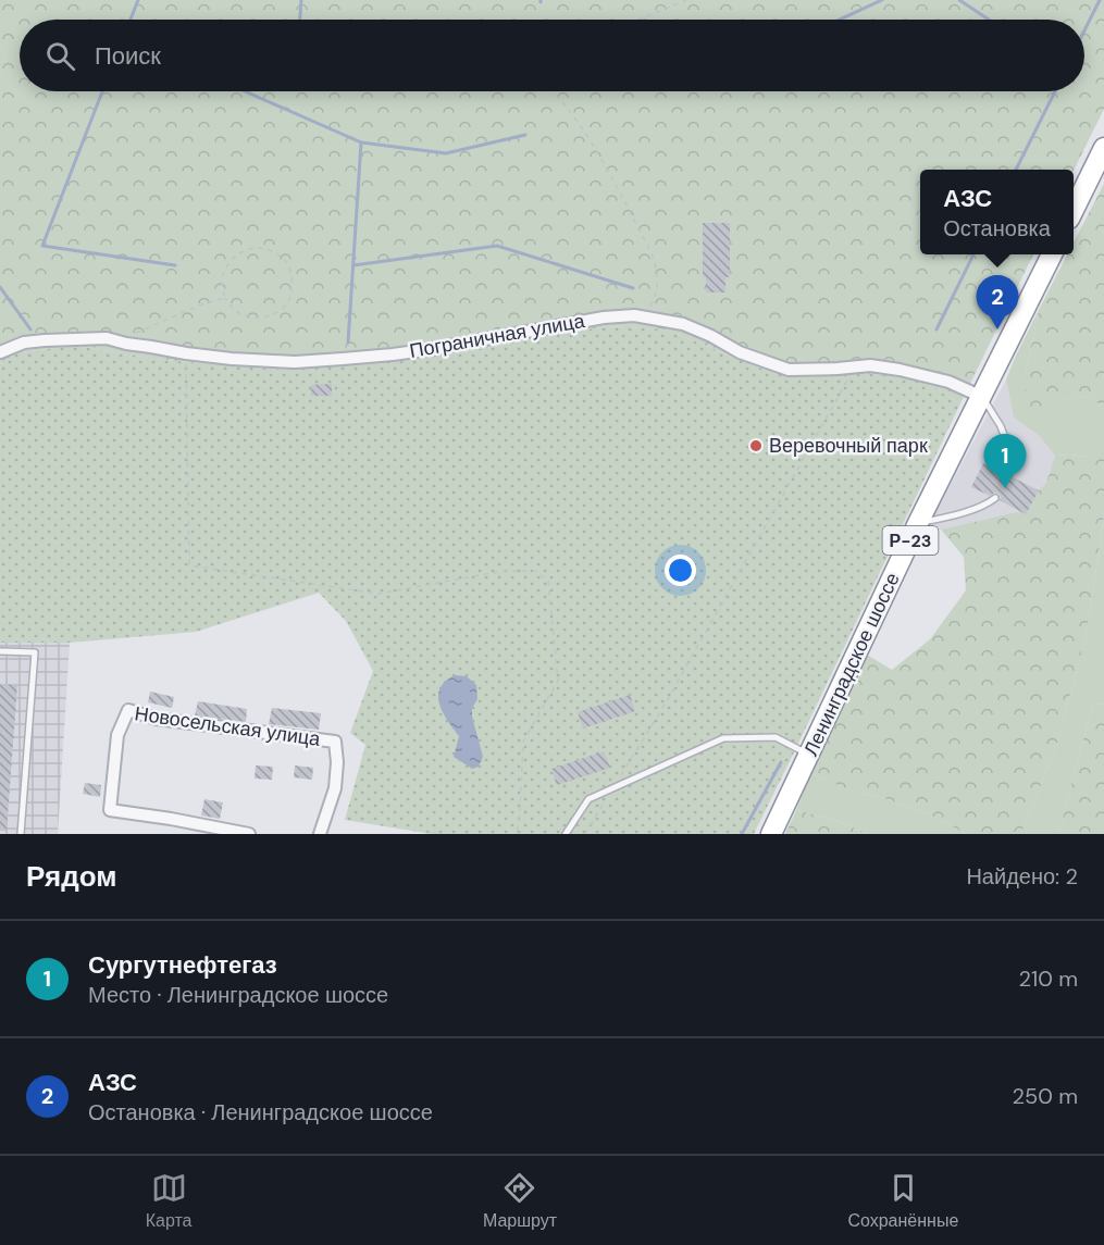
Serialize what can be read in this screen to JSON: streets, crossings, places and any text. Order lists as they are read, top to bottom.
{
  "streets": {
    "highway": ["Р-23", "Ленинградское шоссе"],
    "street": ["Пограничная улица", "Новосельская улица"]
  },
  "crossings": [
    ["Пограничная улица", "Ленинградское шоссе"]
  ],
  "places": ["Веревочный парк"],
  "page": {
    "search": "Поиск",
    "popup": ["АЗС", "Остановка"],
    "pins": ["2", "1"],
    "heading": ["Рядом", "Найдено: 2"],
    "list": [
      {
        "mark": "1",
        "name": "Сургутнефтегаз",
        "note": "Место · Ленинградское шоссе",
        "value": "210 m"
      },
      {
        "mark": "2",
        "name": "АЗС",
        "note": "Остановка · Ленинградское шоссе",
        "value": "250 m"
      }
    ],
    "nav": ["Карта", "Маршрут", "Сохранённые"]
  }
}
